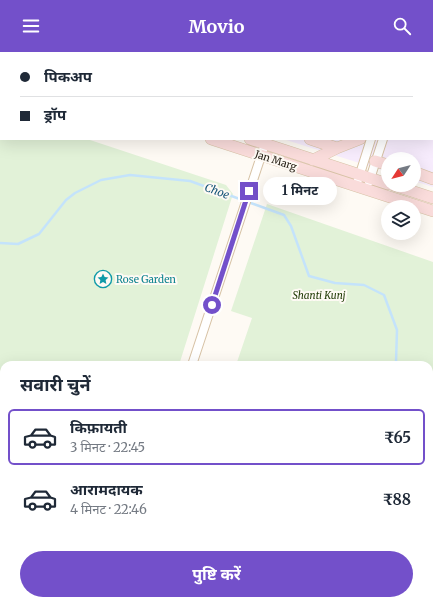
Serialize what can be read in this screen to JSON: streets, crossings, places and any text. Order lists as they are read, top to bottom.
{
  "streets": {
    "main road": ["Jan Marg"]
  },
  "water": ["Choe"],
  "parks": ["Shanti Kunj"],
  "places": {
    "place": ["Rose Garden"]
  },
  "north": "bottom left",
  "page": {
    "header": "Movio",
    "banner": ["पिकअप", "ड्रॉप"],
    "bubble": "1 मिनट",
    "heading": "सवारी चुनें",
    "list": [
      {
        "name": "किफ़ायती",
        "note": "3 मिनट · 22:45",
        "value": "₹65"
      },
      {
        "name": "आरामदायक",
        "note": "4 मिनट · 22:46",
        "value": "₹88"
      }
    ],
    "buttons": "पुष्टि करें"
  }
}
